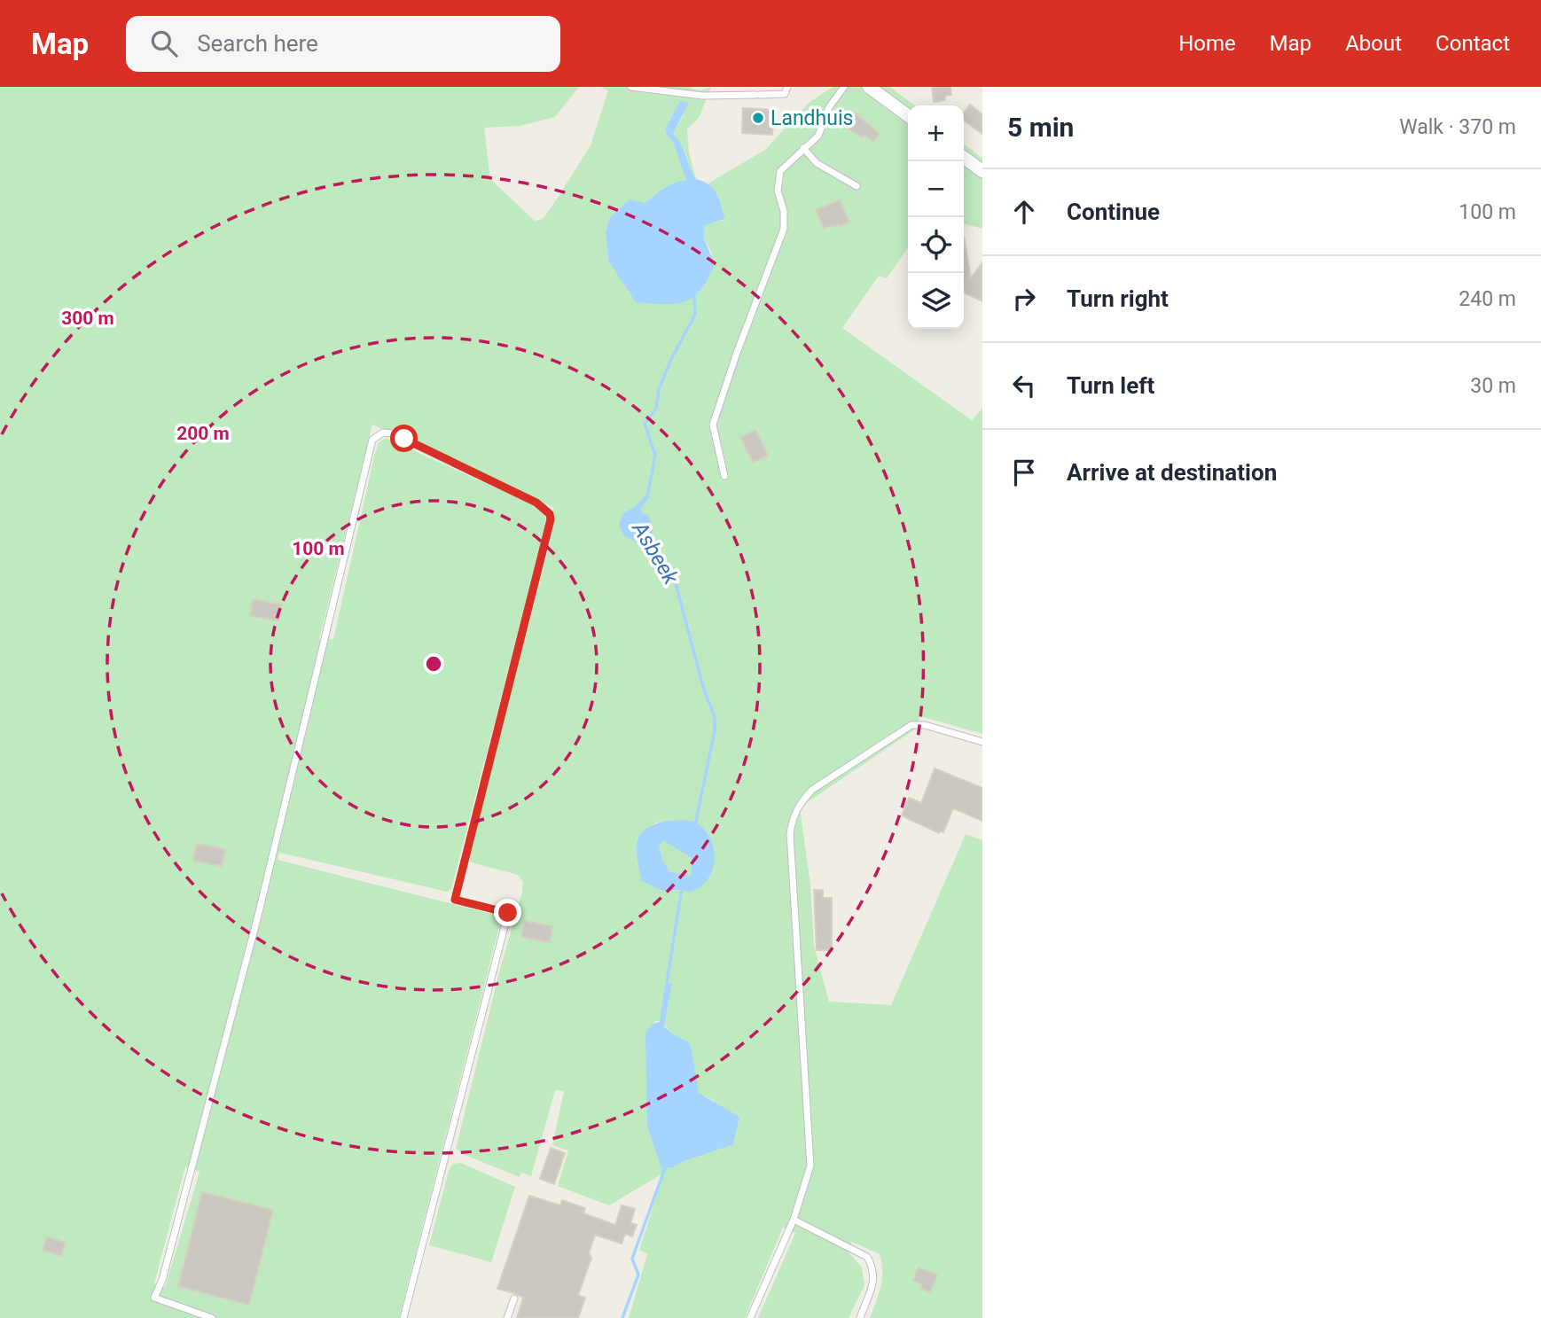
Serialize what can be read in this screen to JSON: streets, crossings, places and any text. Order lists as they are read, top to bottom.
{
  "water": ["Asbeek"],
  "places": ["Landhuis"],
  "page": {
    "header": "Map",
    "search": "Search here",
    "nav": [
      "Home",
      "Map",
      "About",
      "Contact"
    ],
    "heading": ["5 min", "Walk · 370 m"],
    "map_buttons": ["+", "−"],
    "list": [
      ["Continue", "100 m"],
      ["Turn right", "240 m"],
      ["Turn left", "30 m"],
      "Arrive at destination"
    ]
  },
  "rings": ["300 m", "200 m", "100 m"]
}
